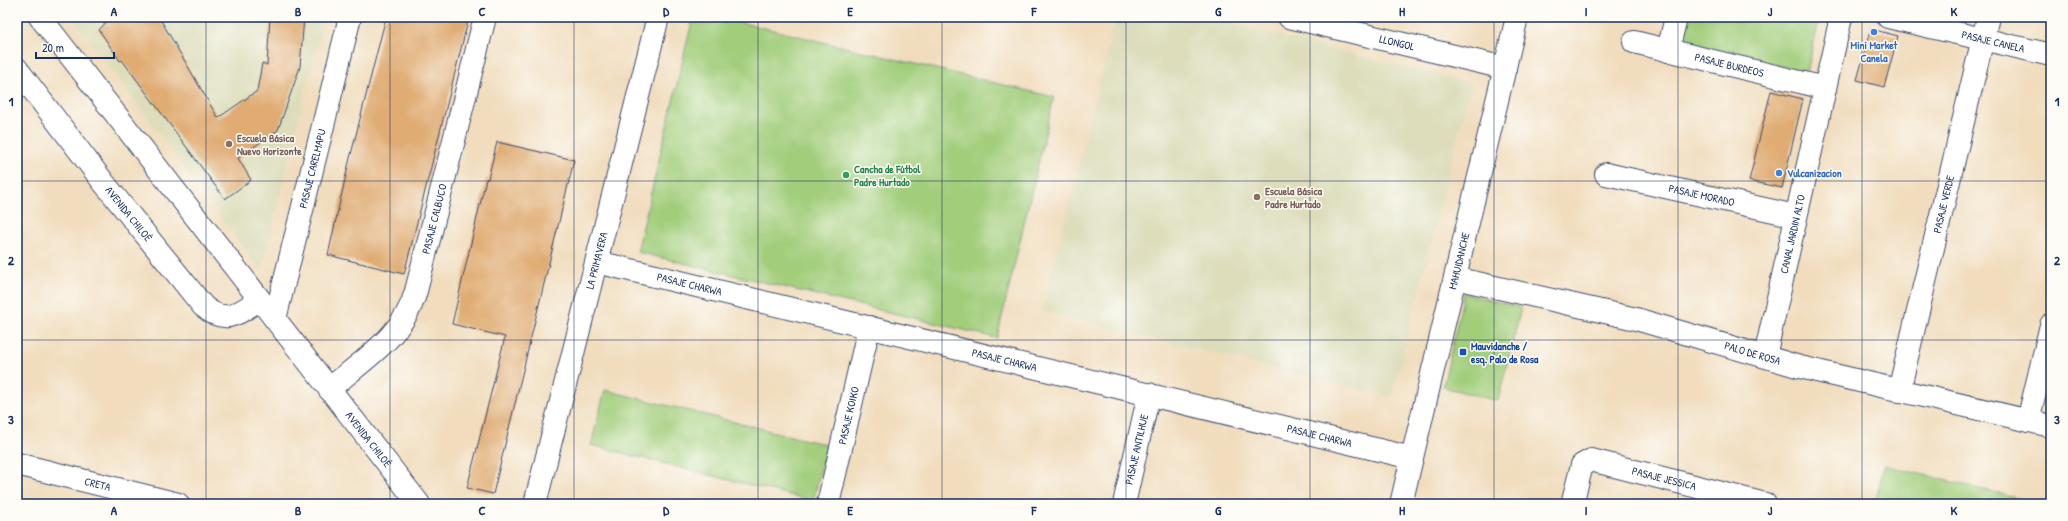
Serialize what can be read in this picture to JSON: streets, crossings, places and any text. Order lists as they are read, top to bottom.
{
  "streets": {
    "street": [
      "PASAJE CANELA",
      "LLONGOL",
      "PASAJE BURDEOS",
      "PASAJE CARELMAPU",
      "PASAJE MORADO",
      "PASAJE VERDE",
      "AVENIDA CHILOÉ",
      "PASAJE CALBUCO",
      "CANAL JARDIN ALTO",
      "LA PRIMAVERA",
      "MAHUIDANCHE",
      "PASAJE CHARWA",
      "PALO DE ROSA",
      "PASAJE KOIKO",
      "PASAJE ANTILHUE",
      "PASAJE JESSICA",
      "CRETA"
    ]
  },
  "crossings": [
    ["PASAJE CANELA", "PASAJE VERDE"],
    ["LLONGOL", "MAHUIDANCHE"],
    ["PASAJE BURDEOS", "CANAL JARDIN ALTO"],
    ["PASAJE CARELMAPU", "AVENIDA CHILOÉ"],
    ["PASAJE MORADO", "CANAL JARDIN ALTO"],
    ["PASAJE VERDE", "PALO DE ROSA"],
    ["AVENIDA CHILOÉ", "PASAJE CALBUCO"],
    ["CANAL JARDIN ALTO", "PALO DE ROSA"],
    ["LA PRIMAVERA", "PASAJE CHARWA"],
    ["MAHUIDANCHE", "PASAJE CHARWA"],
    ["MAHUIDANCHE", "PALO DE ROSA"],
    ["PASAJE CHARWA", "PASAJE KOIKO"],
    ["PASAJE CHARWA", "PASAJE ANTILHUE"]
  ],
  "places": {
    "other": [
      "Mini Market Canela",
      "Escuela Básica Nuevo Horizonte",
      "Vulcanizacion",
      "Cancha de Fútbol Padre Hurtado",
      "Escuela Básica Padre Hurtado"
    ],
    "transit": ["Mauvidanche / esq. Palo de Rosa"]
  },
  "scale_bar": "20 m",
  "grid": {
    "columns": [
      "A",
      "B",
      "C",
      "D",
      "E",
      "F",
      "G",
      "H",
      "I",
      "J",
      "K"
    ],
    "rows": ["1", "2", "3"]
  }
}
